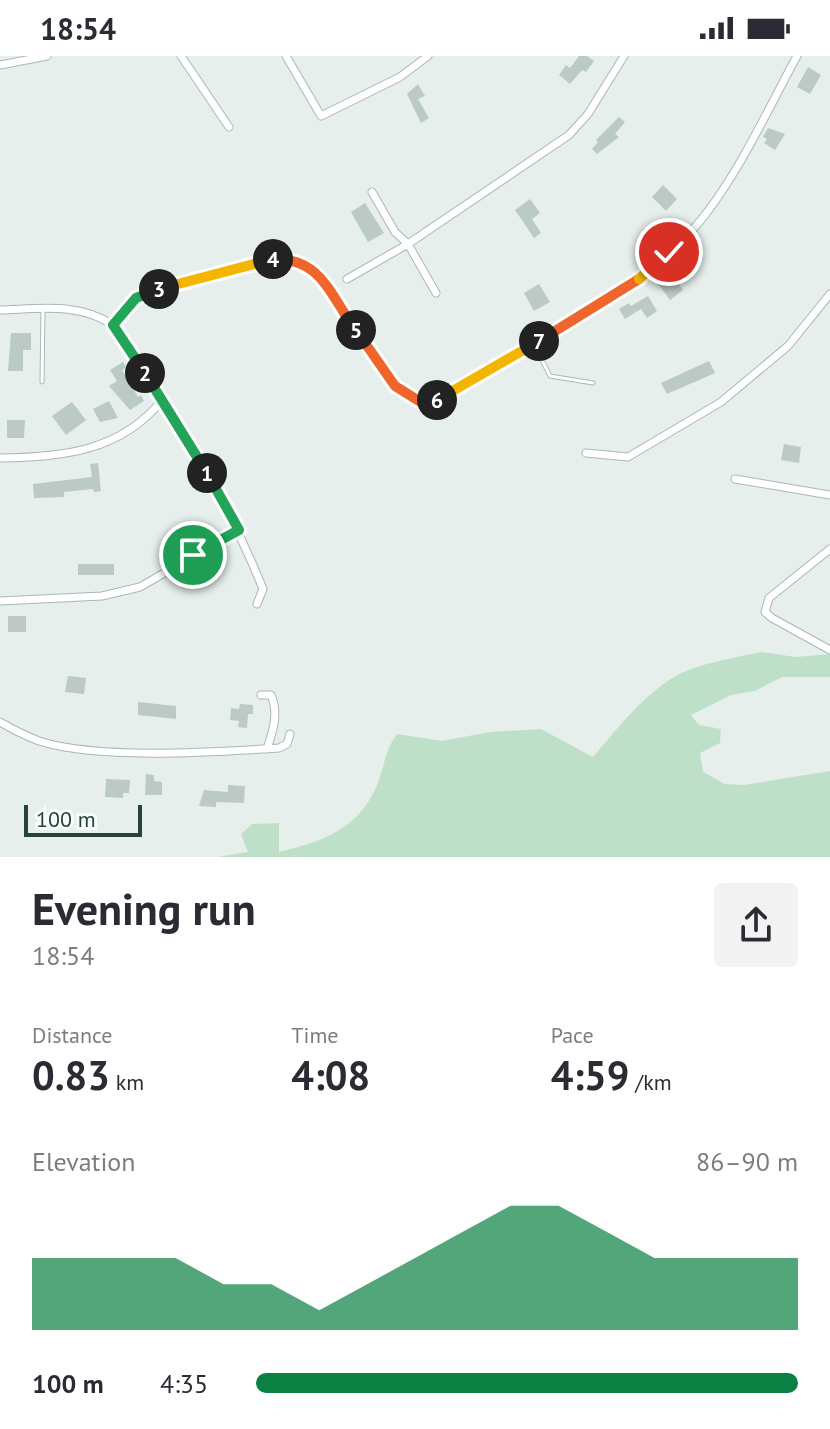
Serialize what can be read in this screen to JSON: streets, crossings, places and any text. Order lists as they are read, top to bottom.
{
  "scale_bar": "100 m",
  "page": {
    "status": "18:54",
    "pins": [
      "4",
      "3",
      "5",
      "7",
      "2",
      "6",
      "1"
    ],
    "scale": "100 m",
    "heading": ["Evening run", "18:54"],
    "stats": [
      ["Distance", "0.83 km"],
      ["Time", "4:08"],
      ["Pace", "4:59 /km"]
    ],
    "chart": ["Elevation", "86–90 m"],
    "list": [
      {
        "name": "100 m",
        "note": "4:35"
      }
    ]
  }
}
